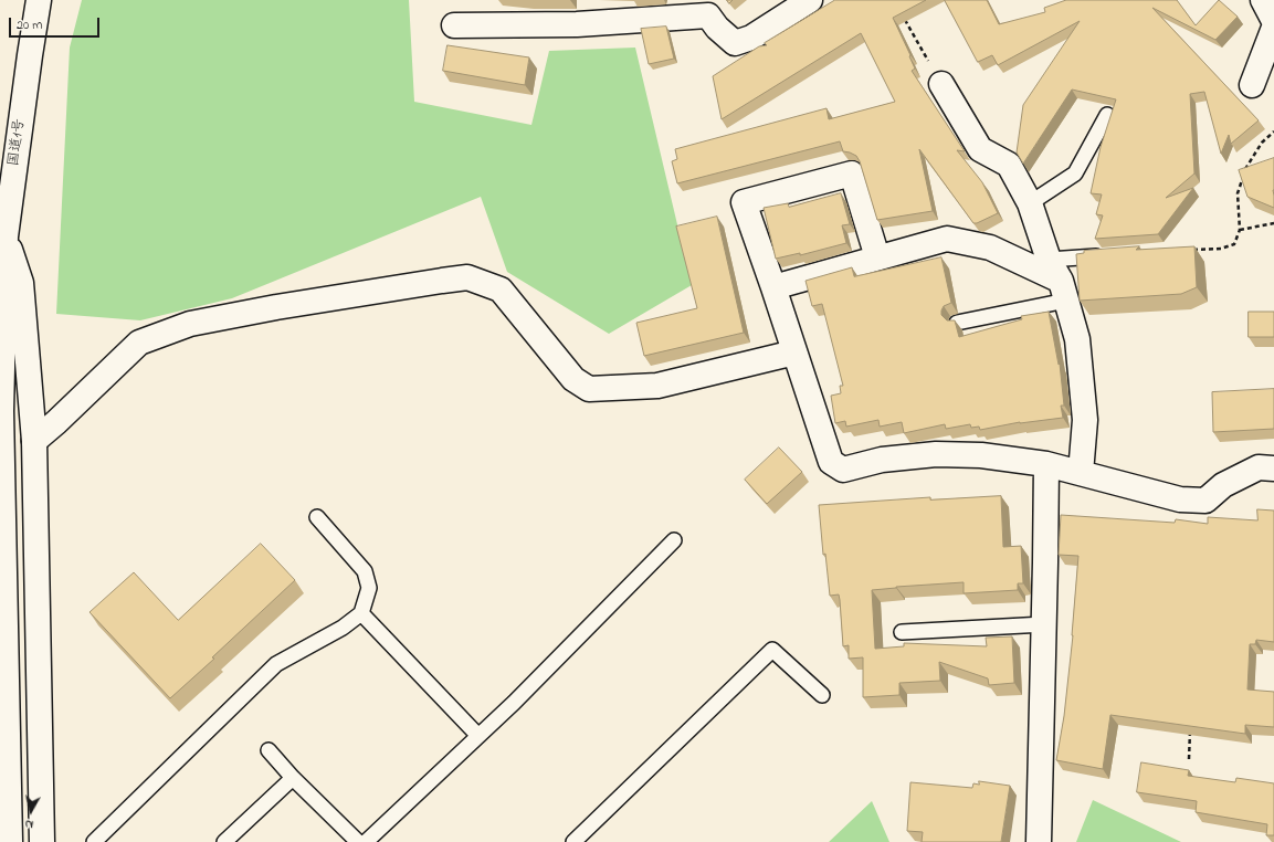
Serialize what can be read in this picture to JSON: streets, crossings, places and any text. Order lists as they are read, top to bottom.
{
  "streets": {
    "main road": ["国道1号"]
  },
  "scale_bar": "20 m",
  "north": "bottom"
}
